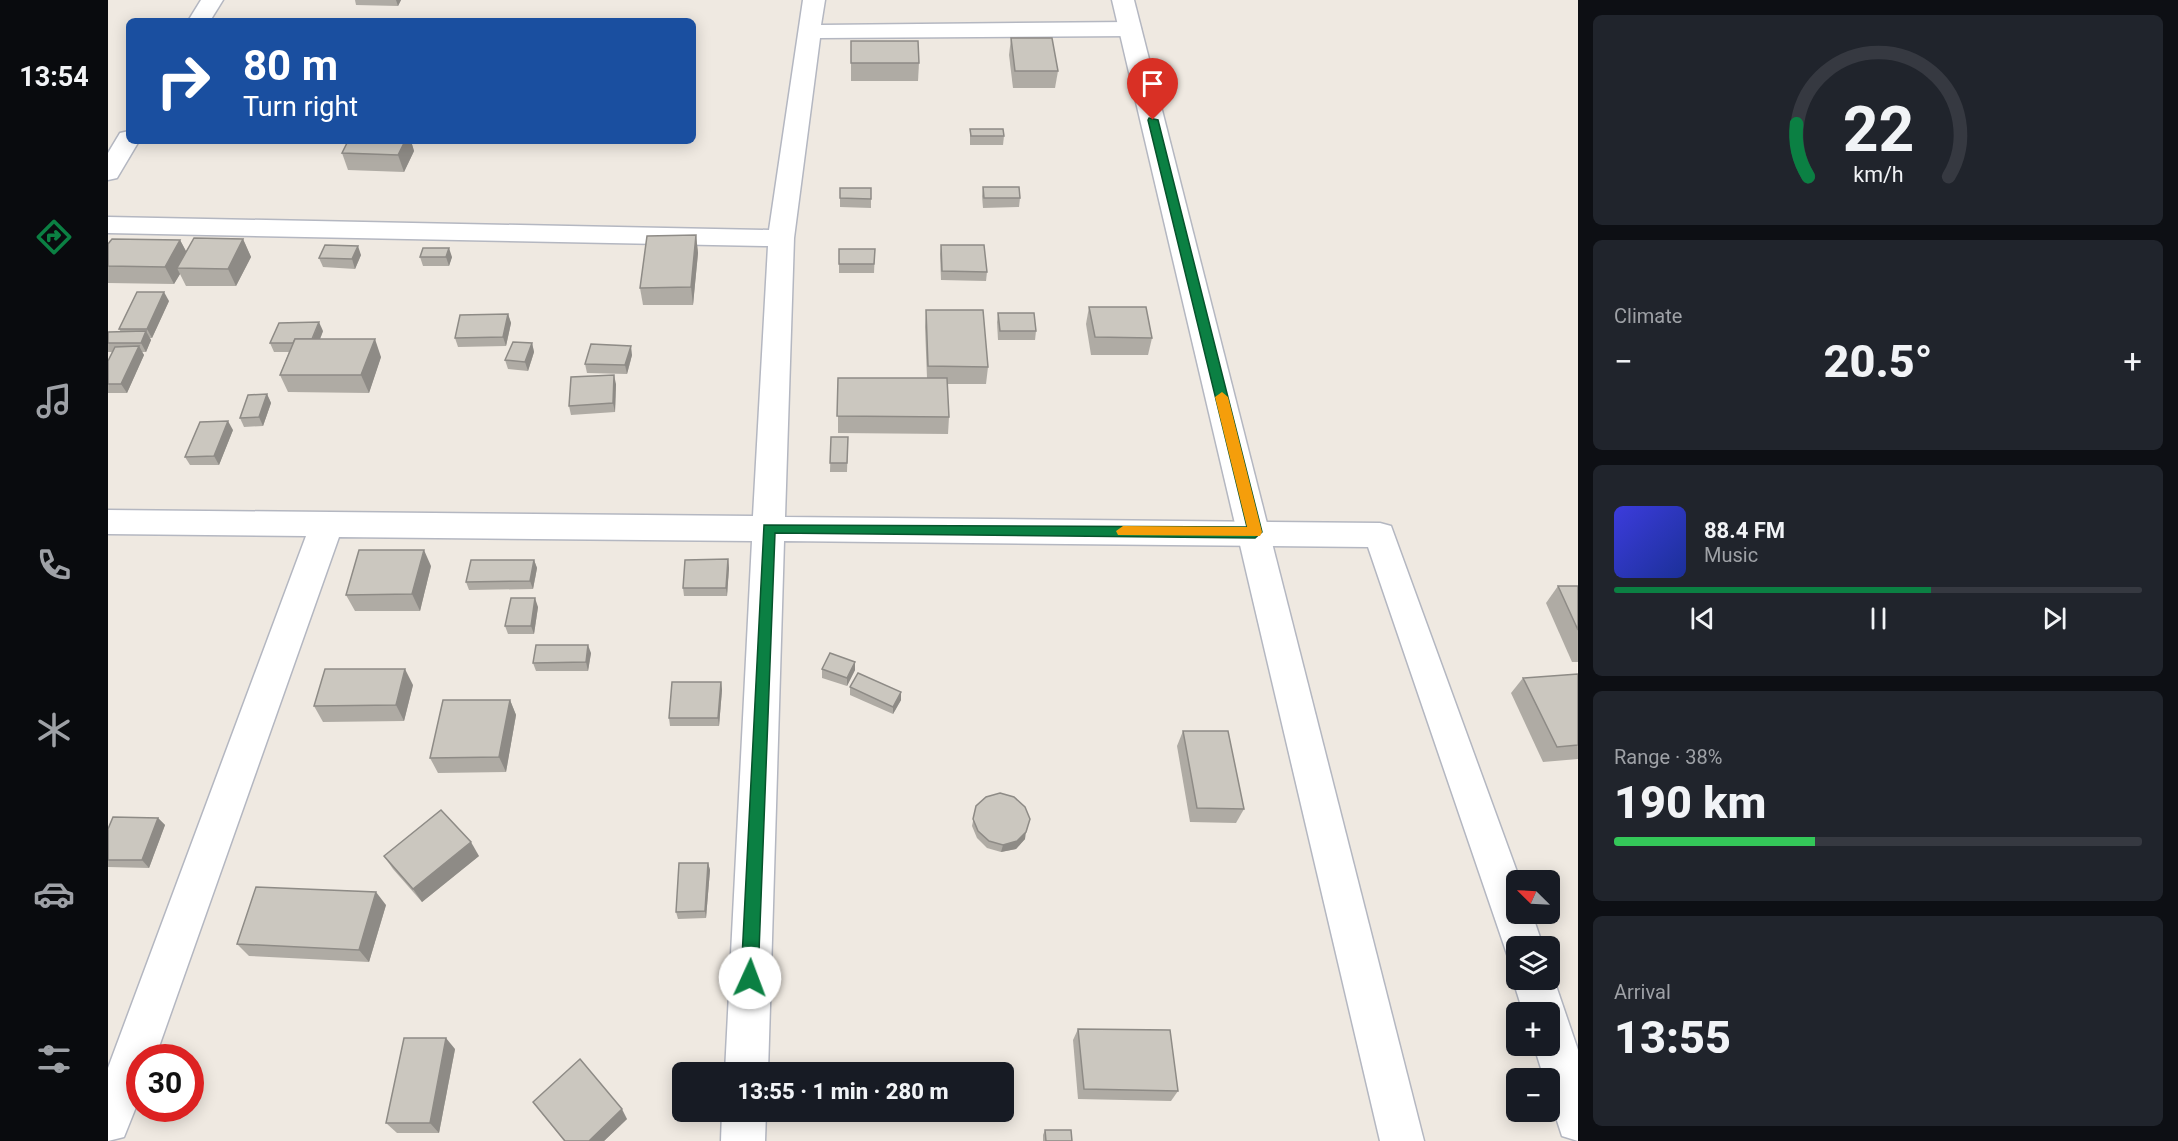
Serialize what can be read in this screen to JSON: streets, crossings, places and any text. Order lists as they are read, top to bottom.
{
  "north": "top left",
  "page": {
    "tabs": "13:54",
    "turn": ["80 m", "Turn right"],
    "tile": [
      "Climate",
      ["Range · 38%", "190 km"],
      ["Arrival", "13:55"]
    ],
    "heat": ["−", "20.5°", "+"],
    "song": ["88.4 FM", "Music"],
    "map_buttons": ["+", "−"],
    "limit": "30",
    "trip": "13:55 · 1 min · 280 m",
    "gauge": ["22", "km/h"]
  }
}
